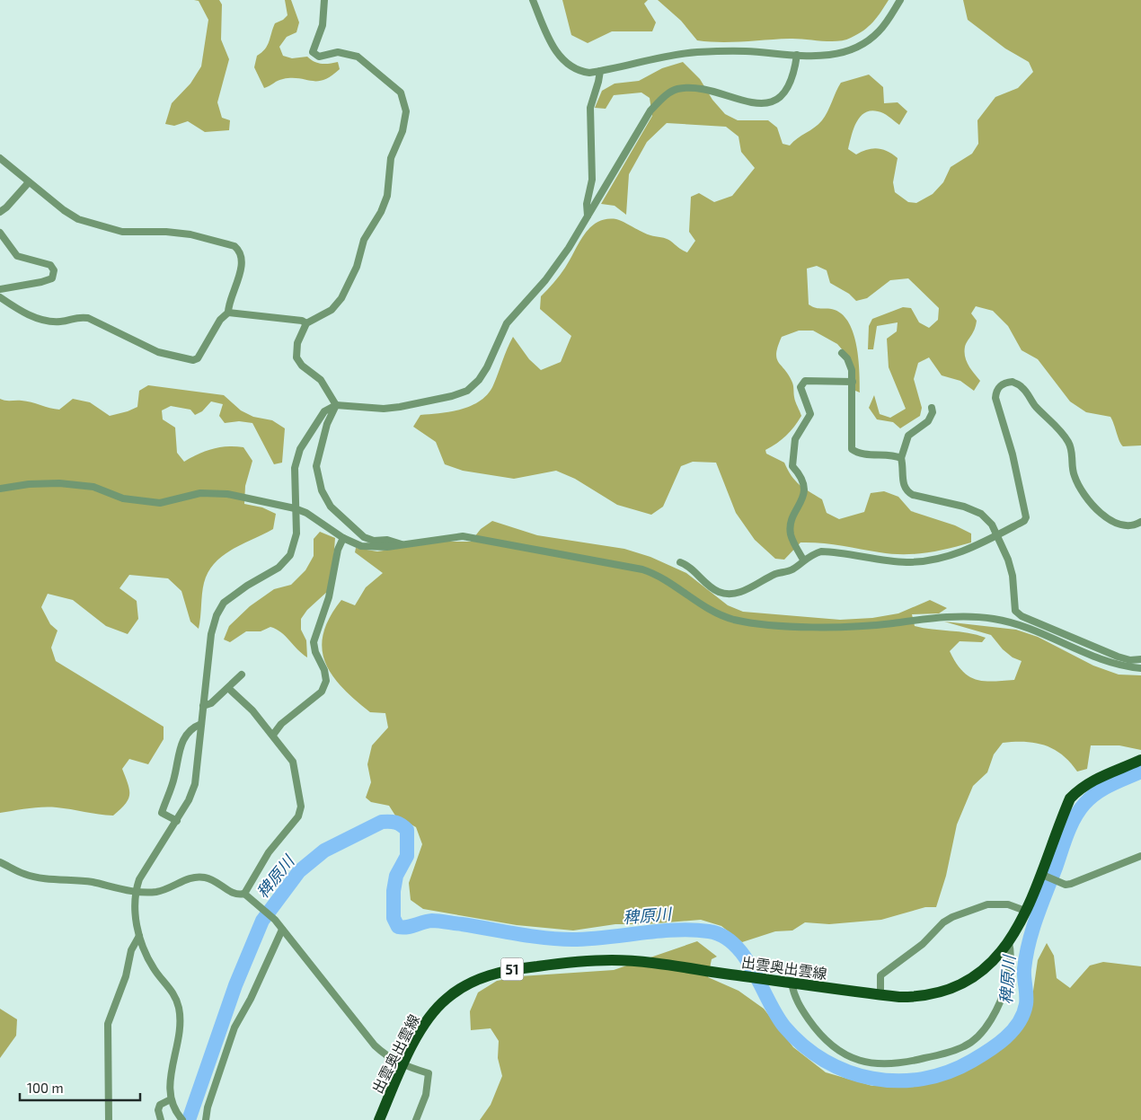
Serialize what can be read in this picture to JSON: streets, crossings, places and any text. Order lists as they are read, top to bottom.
{
  "streets": {
    "main road": ["出雲奥出雲線", "51"]
  },
  "water": ["稗原川"],
  "scale_bar": "100 m"
}
